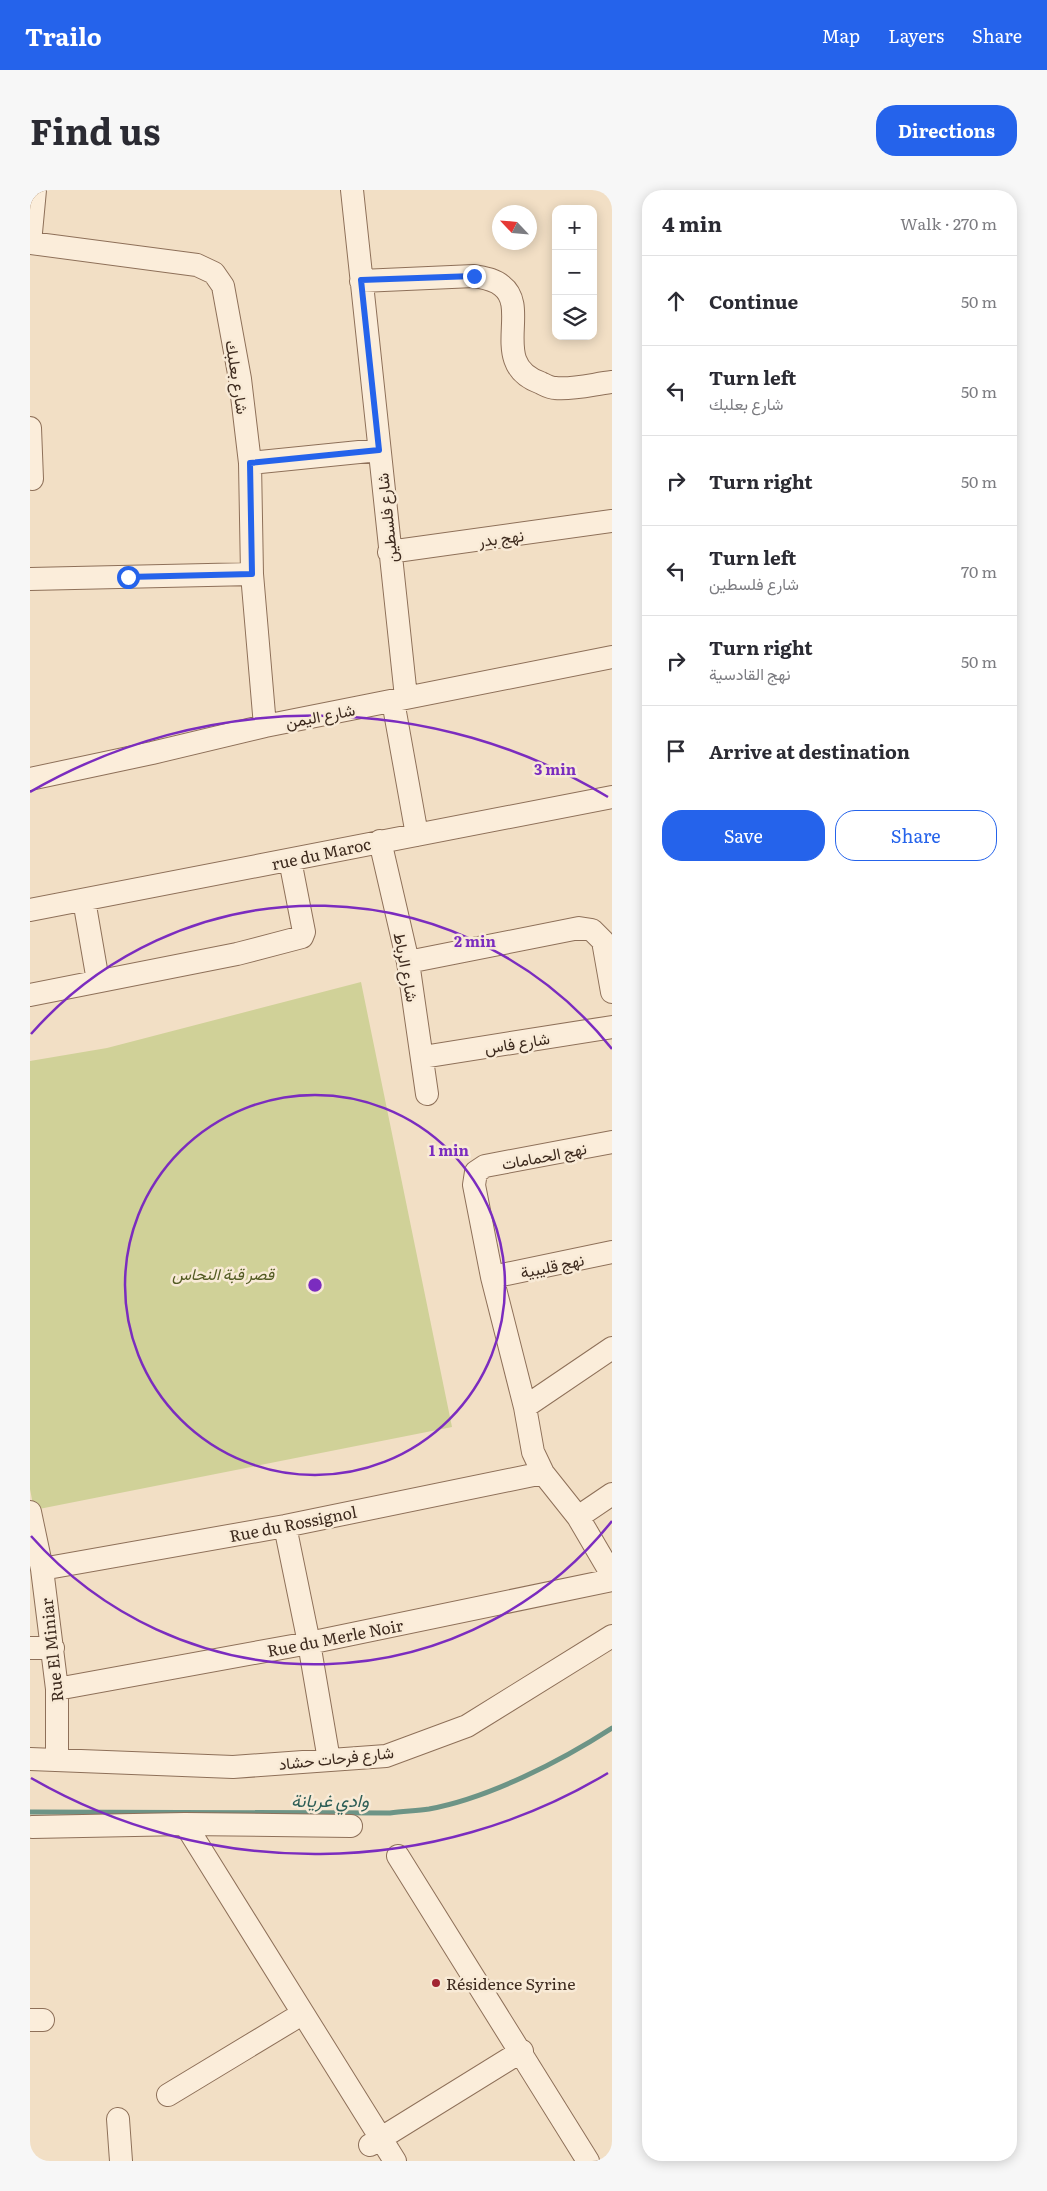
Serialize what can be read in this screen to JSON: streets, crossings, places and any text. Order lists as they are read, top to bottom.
{
  "streets": {
    "street": [
      "شارع بعلبك",
      "شارع فلسطين",
      "نهج بدر",
      "شارع اليمن",
      "rue du Maroc",
      "شارع الرباط",
      "شارع فاس",
      "نهج الحمامات",
      "نهج قليبية",
      "Rue du Rossignol",
      "Rue du Merle Noir",
      "Rue El Miniar",
      "شارع فرحات حشاد"
    ]
  },
  "crossings": [
    ["شارع بعلبك", "شارع اليمن"],
    ["شارع فلسطين", "نهج بدر"],
    ["شارع فلسطين", "شارع اليمن"],
    ["شارع فلسطين", "rue du Maroc"],
    ["rue du Maroc", "شارع الرباط"],
    ["شارع الرباط", "شارع فاس"],
    ["نهج الحمامات", "نهج قليبية"],
    ["Rue du Rossignol", "Rue El Miniar"],
    ["Rue du Merle Noir", "Rue El Miniar"],
    ["Rue El Miniar", "شارع فرحات حشاد"]
  ],
  "water": ["وادي غريانة"],
  "parks": ["قصر قبة النحاس"],
  "places": ["Résidence Syrine"],
  "north": "top left",
  "page": {
    "header": "Trailo",
    "nav": ["Map", "Layers", "Share"],
    "title": "Find us",
    "buttons": [
      "Directions",
      ["Save", "Share"]
    ],
    "heading": ["4 min", "Walk · 270 m"],
    "map_buttons": ["+", "−"],
    "list": [
      ["Continue", "50 m"],
      ["Turn left", "شارع بعلبك", "50 m"],
      ["Turn right", "50 m"],
      ["Turn left", "شارع فلسطين", "70 m"],
      ["Turn right", "نهج القادسية", "50 m"],
      "Arrive at destination"
    ]
  },
  "rings": ["3 min", "2 min", "1 min"]
}
